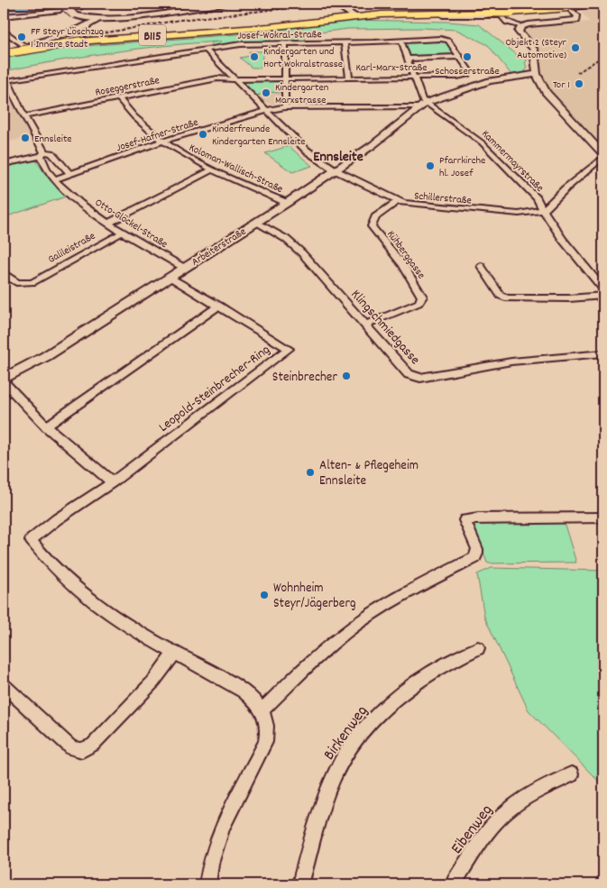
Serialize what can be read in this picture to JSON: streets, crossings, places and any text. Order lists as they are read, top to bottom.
{
  "streets": {
    "main road": ["B115"],
    "street": [
      "Josef-Wokral-Straße",
      "Karl-Marx-Straße",
      "Roseggerstraße",
      "Josef-Hafner-Straße",
      "Kammermayrstraße",
      "Koloman-Wallisch-Straße",
      "Schillerstraße",
      "Otto-Glöckel-Straße",
      "Arbeiterstraße",
      "Galileistraße",
      "Kühberggasse",
      "Klingschmiedgasse",
      "Leopold-Steinbrecher-Ring",
      "Birkenweg",
      "Eibenweg"
    ]
  },
  "crossings": [
    ["Josef-Wokral-Straße", "Karl-Marx-Straße"],
    ["Josef-Wokral-Straße", "Schillerstraße"],
    ["Josef-Wokral-Straße", "Otto-Glöckel-Straße"],
    ["Karl-Marx-Straße", "Roseggerstraße"],
    ["Karl-Marx-Straße", "Schillerstraße"],
    ["Roseggerstraße", "Koloman-Wallisch-Straße"],
    ["Roseggerstraße", "Schillerstraße"],
    ["Roseggerstraße", "Otto-Glöckel-Straße"],
    ["Josef-Hafner-Straße", "Kammermayrstraße"],
    ["Josef-Hafner-Straße", "Koloman-Wallisch-Straße"],
    ["Josef-Hafner-Straße", "Schillerstraße"],
    ["Josef-Hafner-Straße", "Otto-Glöckel-Straße"],
    ["Josef-Hafner-Straße", "Arbeiterstraße"],
    ["Kammermayrstraße", "Schillerstraße"],
    ["Kammermayrstraße", "Arbeiterstraße"],
    ["Koloman-Wallisch-Straße", "Arbeiterstraße"],
    ["Schillerstraße", "Arbeiterstraße"],
    ["Schillerstraße", "Kühberggasse"],
    ["Otto-Glöckel-Straße", "Arbeiterstraße"],
    ["Otto-Glöckel-Straße", "Galileistraße"],
    ["Arbeiterstraße", "Klingschmiedgasse"],
    ["Arbeiterstraße", "Leopold-Steinbrecher-Ring"],
    ["Kühberggasse", "Klingschmiedgasse"]
  ],
  "districts": ["Ennsleite"],
  "places": [
    "FF Steyr Löschzug 1 Innere Stadt",
    "Objekt 2 (Steyr Automotive)",
    "Kindergarten und Hort Wokralstrasse",
    "Schosserstraße",
    "Tor 1",
    "Kindergarten Marxstrasse",
    "Kinderfreunde Kindergarten Ennsleite",
    "Ennsleite",
    "Pfarrkirche hl. Josef",
    "Steinbrecher",
    "Alten- & Pflegeheim Ennsleite",
    "Wohnheim Steyr/Jägerberg"
  ]
}
